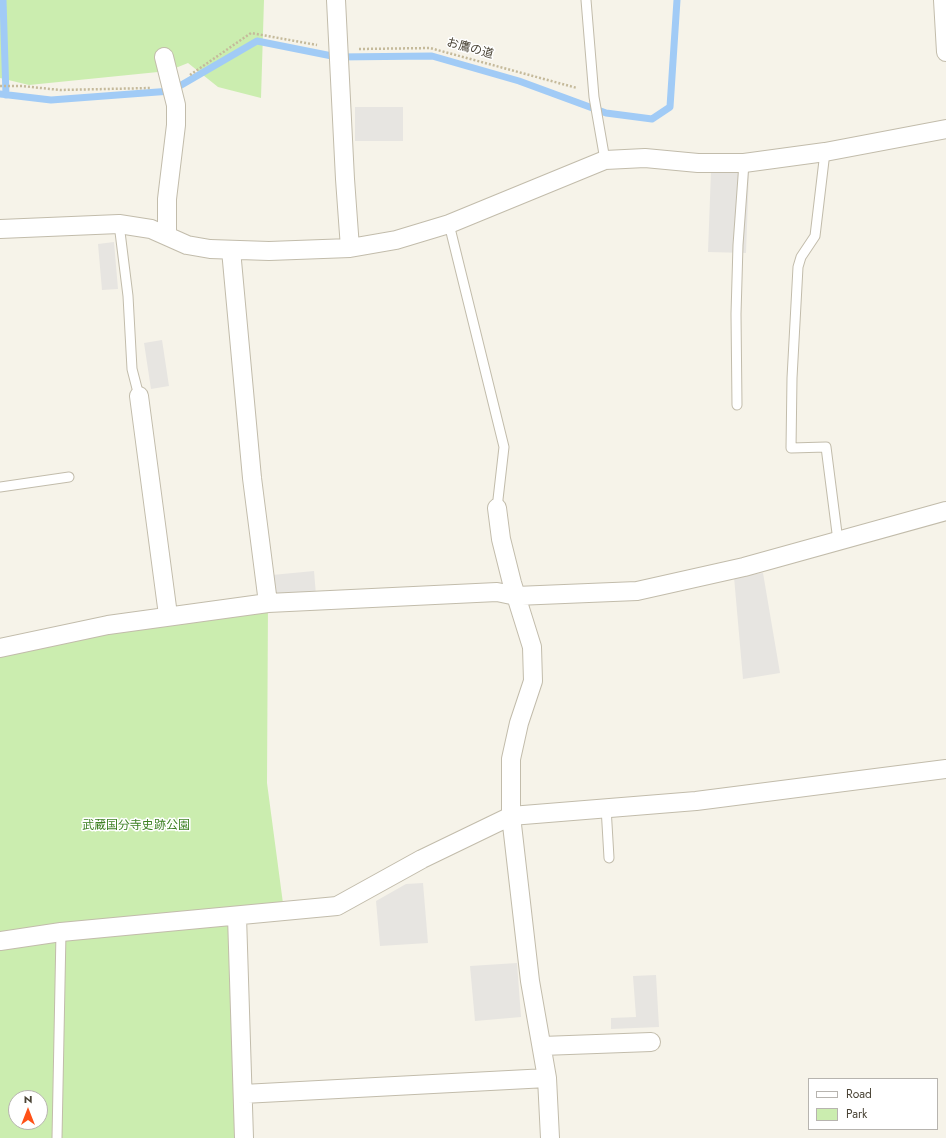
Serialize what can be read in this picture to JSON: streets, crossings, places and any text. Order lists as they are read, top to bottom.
{
  "streets": {
    "path": ["お鷹の道"]
  },
  "parks": ["武蔵国分寺史跡公園"],
  "legend": ["Road", "Park"],
  "north": "top"
}
